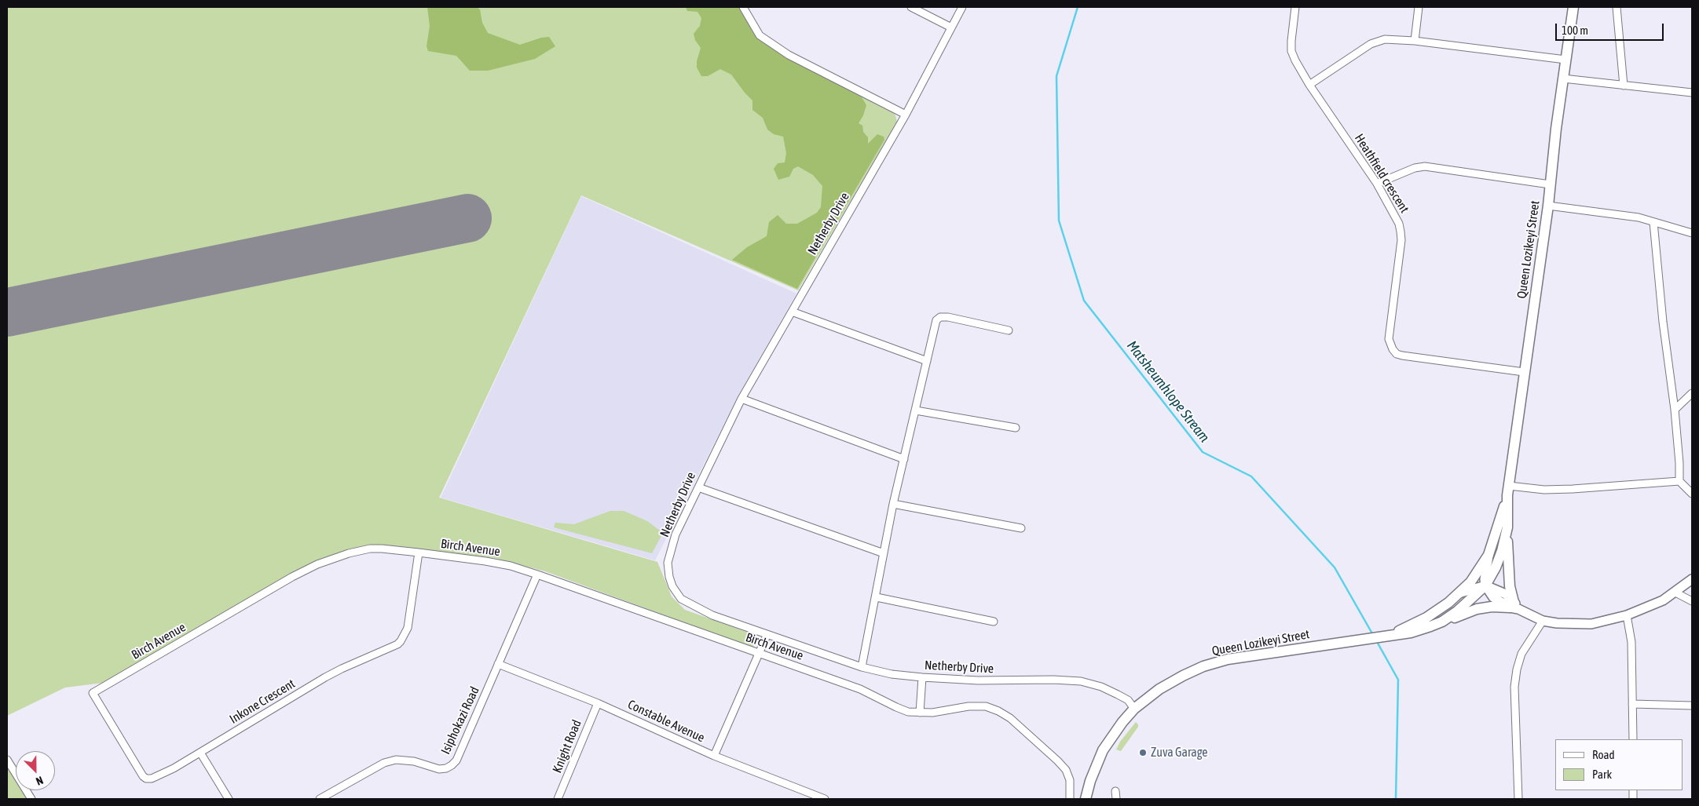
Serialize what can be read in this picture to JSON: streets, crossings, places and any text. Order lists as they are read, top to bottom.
{
  "streets": {
    "main road": ["Queen Lozikeyi Street"],
    "street": [
      "Heathfield crescent",
      "Netherby Drive",
      "Birch Avenue",
      "Inkone Crescent",
      "Isiphokazi Road",
      "Constable Avenue",
      "Knight Road"
    ]
  },
  "crossings": [
    ["Heathfield crescent", "Queen Lozikeyi Street"],
    ["Netherby Drive", "Queen Lozikeyi Street"],
    ["Birch Avenue", "Inkone Crescent"],
    ["Birch Avenue", "Isiphokazi Road"],
    ["Isiphokazi Road", "Constable Avenue"],
    ["Constable Avenue", "Knight Road"]
  ],
  "water": ["Matsheumhlope Stream"],
  "places": ["Zuva Garage"],
  "legend": ["Road", "Park"],
  "scale_bar": "100 m",
  "north": "bottom right"
}
